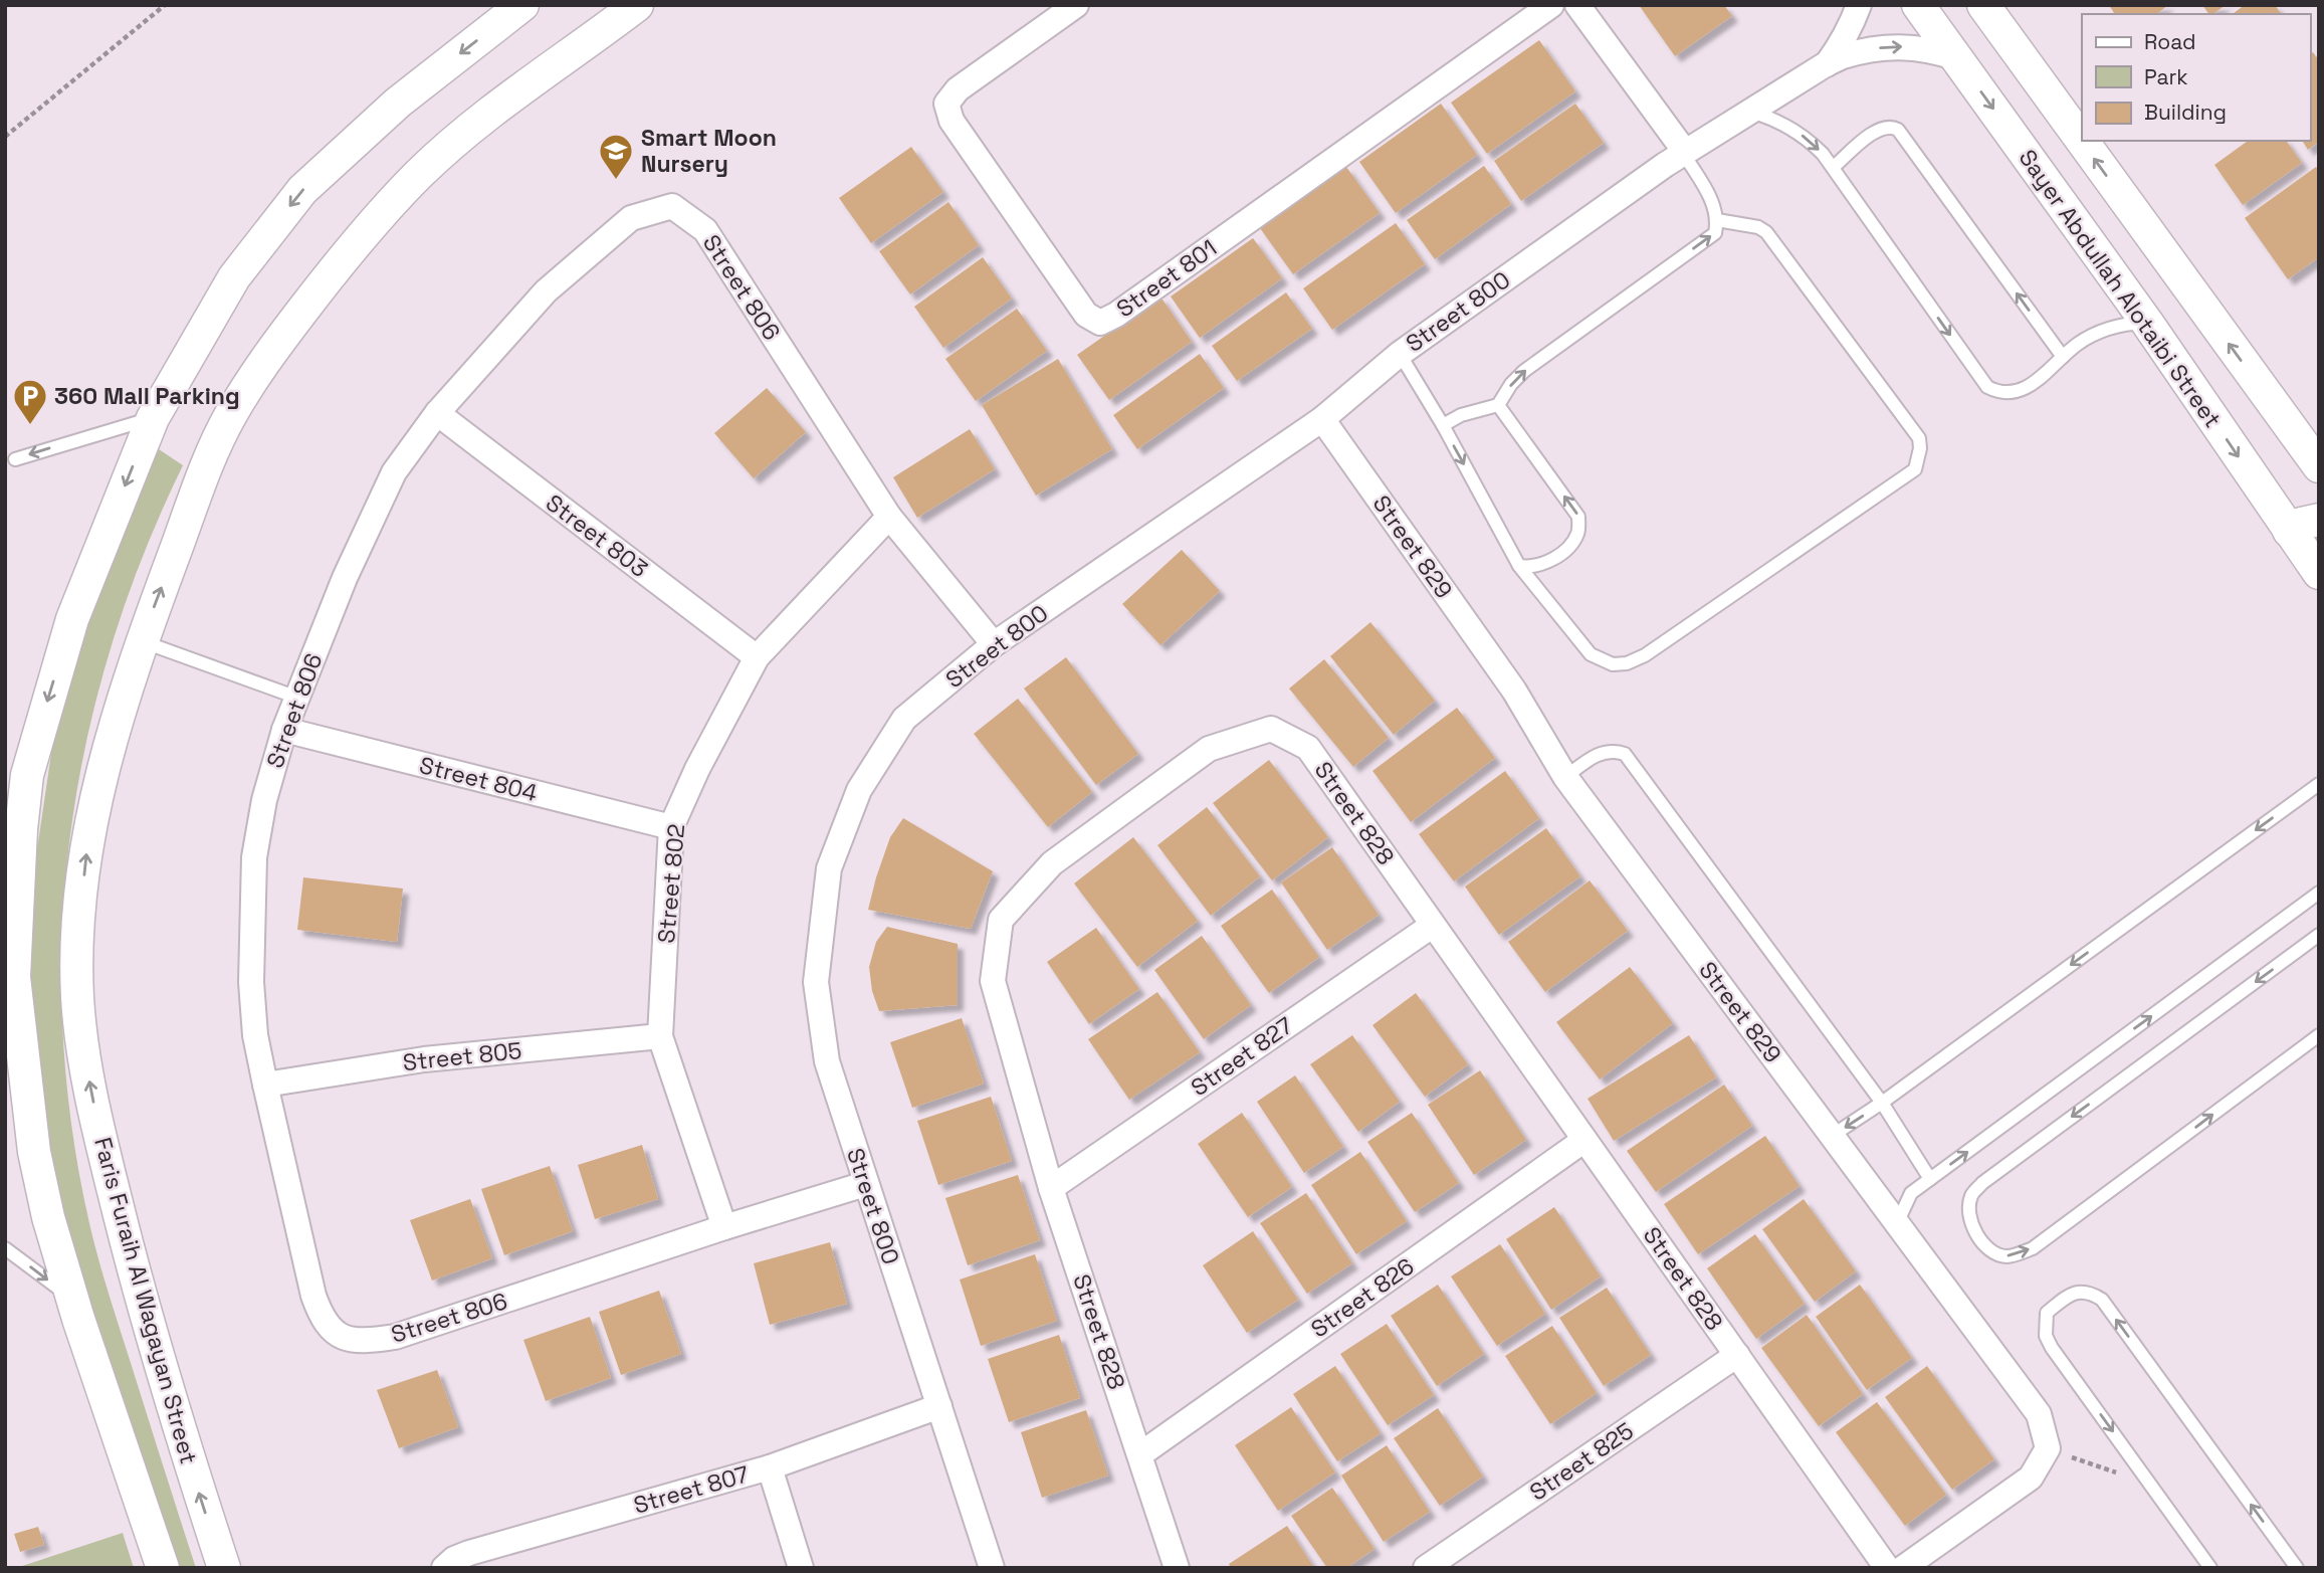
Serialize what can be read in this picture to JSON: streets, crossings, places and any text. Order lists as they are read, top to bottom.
{
  "streets": {
    "street": [
      "Street 801",
      "Street 806",
      "Sayer Abdullah Alotaibi Street",
      "Street 800",
      "Street 803",
      "Street 829",
      "Street 804",
      "Street 828",
      "Street 802",
      "Street 805",
      "Street 827",
      "Street 826",
      "Faris Furaih Al Wagayan Street",
      "Street 825",
      "Street 807"
    ]
  },
  "crossings": [
    ["Street 806", "Street 800"],
    ["Street 806", "Street 803"],
    ["Street 806", "Street 804"],
    ["Street 806", "Street 802"],
    ["Street 806", "Street 805"],
    ["Sayer Abdullah Alotaibi Street", "Street 800"],
    ["Street 800", "Street 829"],
    ["Street 800", "Street 807"],
    ["Street 803", "Street 802"],
    ["Street 804", "Street 802"],
    ["Street 828", "Street 827"],
    ["Street 828", "Street 826"],
    ["Street 828", "Street 825"],
    ["Street 802", "Street 805"]
  ],
  "places": {
    "school or university": ["Smart Moon Nursery"],
    "parking": ["360 Mall Parking"]
  },
  "legend": ["Road", "Park", "Building"]
}
